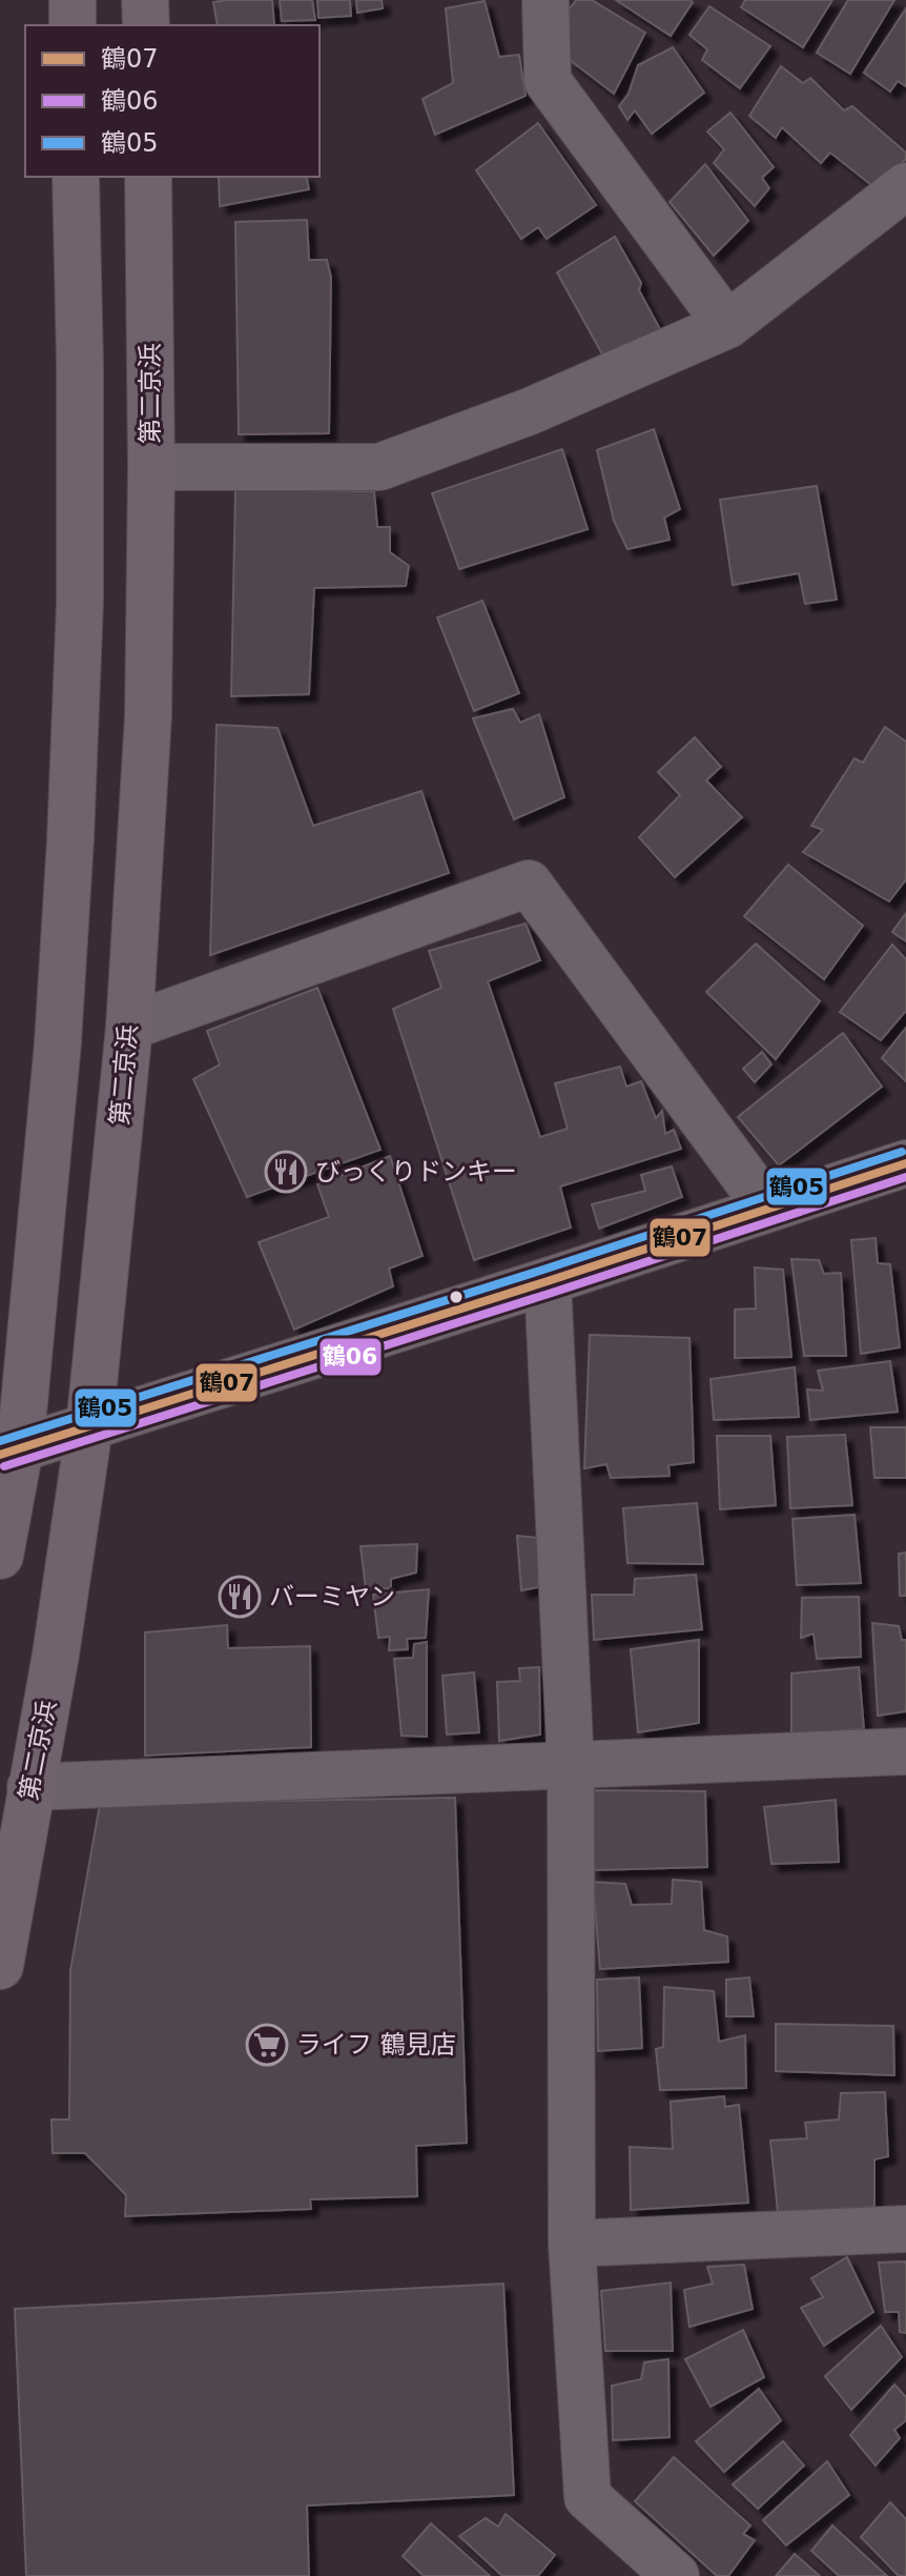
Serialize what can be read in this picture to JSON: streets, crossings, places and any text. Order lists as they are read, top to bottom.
{
  "streets": {
    "highway": ["第二京浜"]
  },
  "places": {
    "restaurant": ["びっくりドンキー", "バーミヤン"],
    "supermarket": ["ライフ 鶴見店"]
  },
  "lines": ["transit line 鶴05", "transit line 鶴07", "transit line 鶴06"],
  "legend": ["鶴07", "鶴06", "鶴05"]
}
